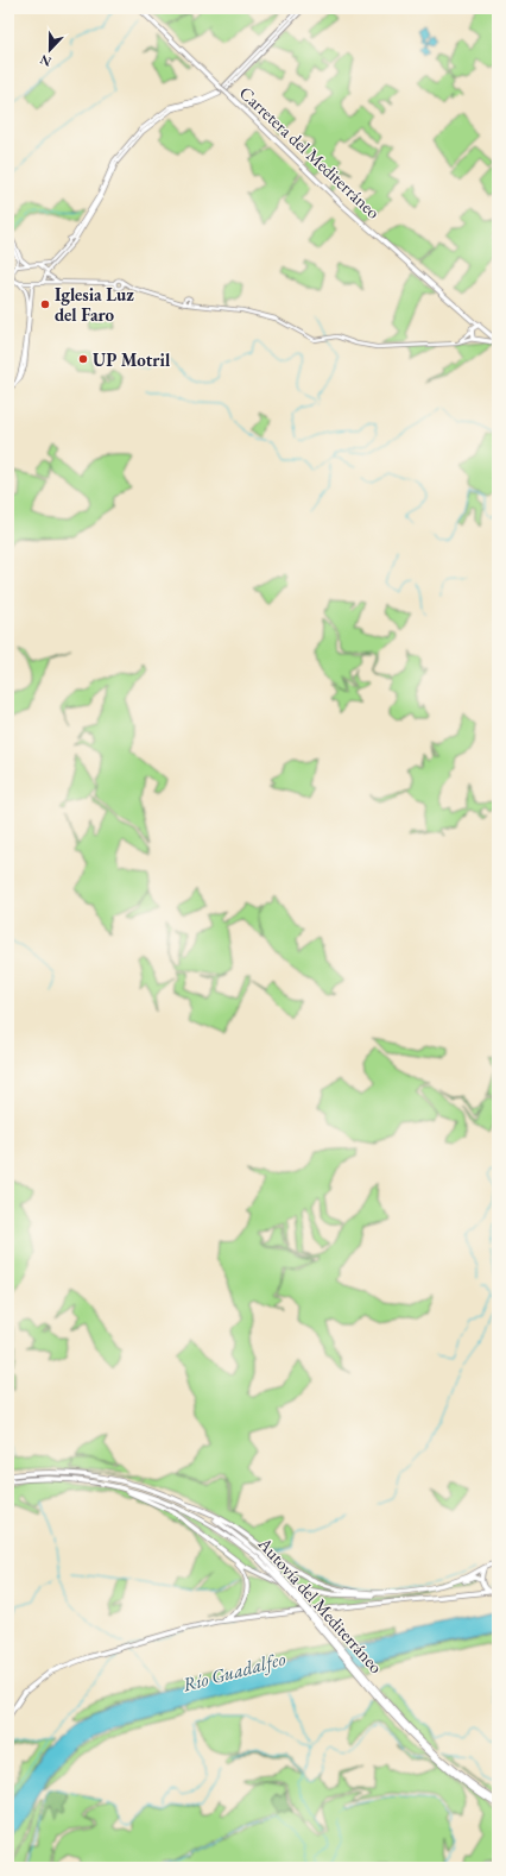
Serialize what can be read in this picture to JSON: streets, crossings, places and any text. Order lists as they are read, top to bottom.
{
  "streets": {
    "highway": ["Carretera del Mediterráneo", "Autovía del Mediterráneo"]
  },
  "water": ["Río Guadalfeo"],
  "places": ["Iglesia Luz del Faro", "UP Motril"],
  "north": "bottom"
}
